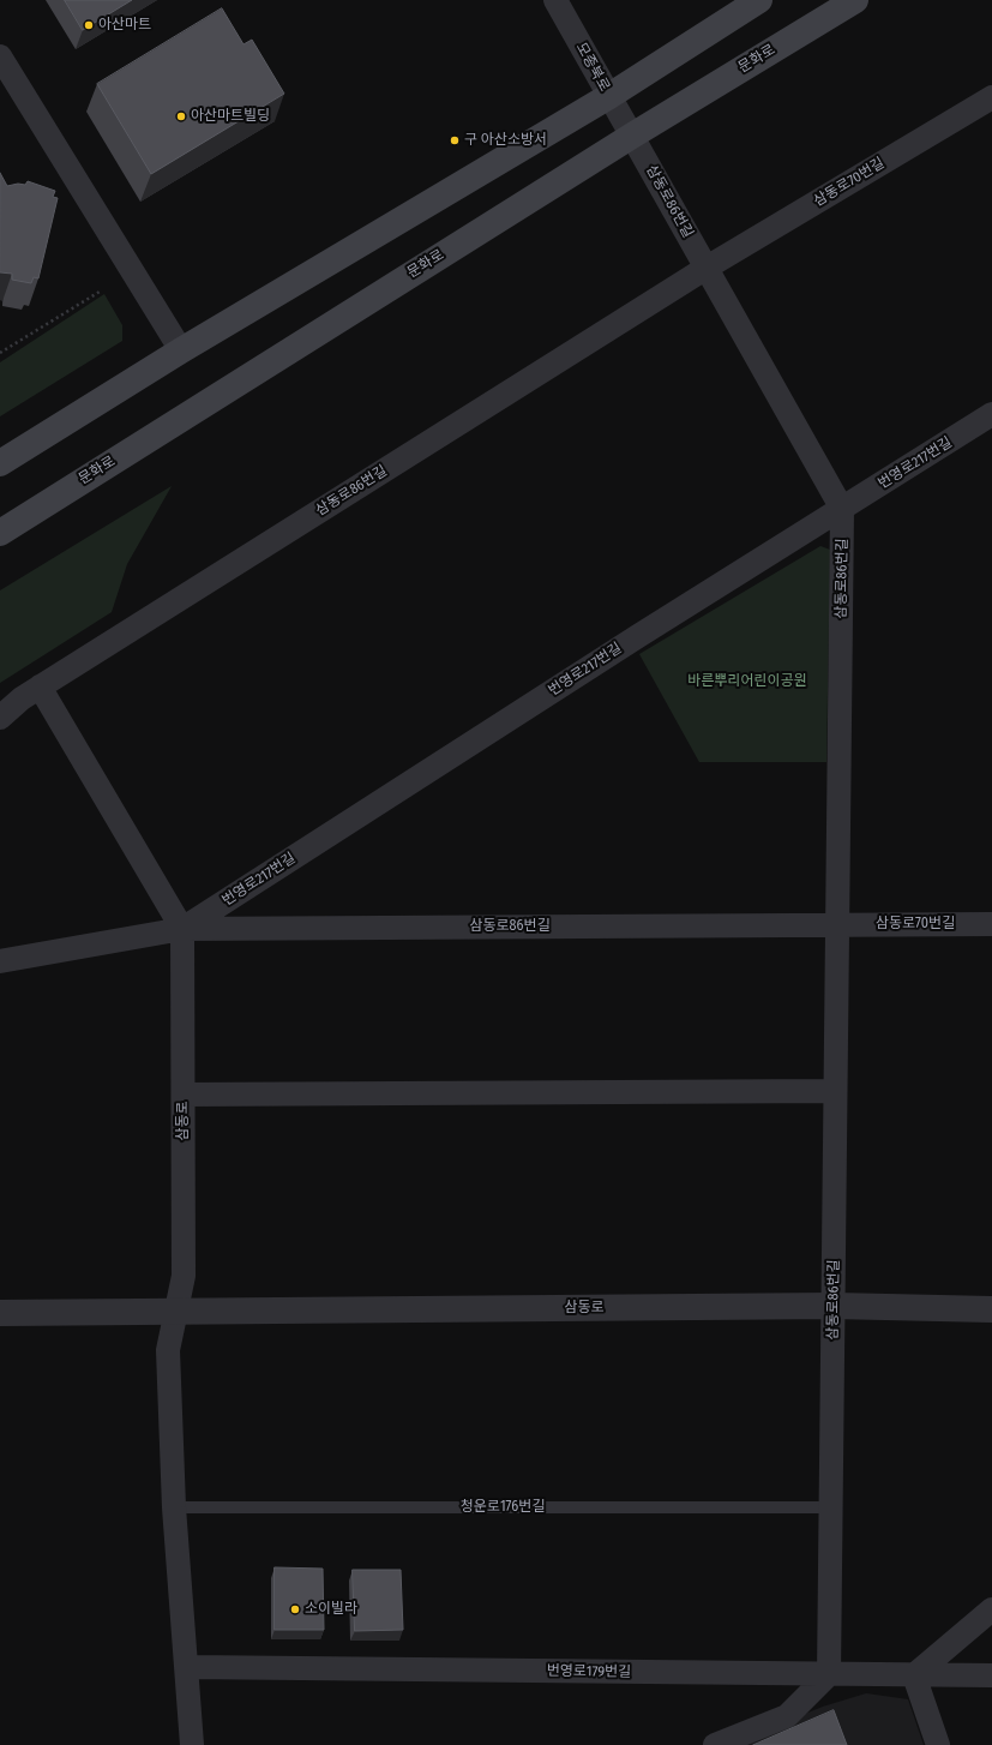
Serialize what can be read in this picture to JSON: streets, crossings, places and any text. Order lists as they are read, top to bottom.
{
  "streets": {
    "main road": ["문화로"],
    "street": [
      "모종북로",
      "삼동로70번길",
      "삼동로86번길",
      "번영로217번길",
      "삼동로",
      "번영로179번길"
    ],
    "lane": ["청운로176번길"]
  },
  "crossings": [
    ["문화로", "모종북로"],
    ["문화로", "삼동로86번길"],
    ["모종북로", "삼동로86번길"],
    ["삼동로70번길", "삼동로86번길"],
    ["삼동로86번길", "번영로217번길"],
    ["삼동로86번길", "삼동로"],
    ["삼동로86번길", "청운로176번길"],
    ["삼동로86번길", "번영로179번길"],
    ["번영로217번길", "삼동로"]
  ],
  "parks": ["바른뿌리어린이공원"],
  "places": [
    "아산마트",
    "아산마트빌딩",
    "구 아산소방서",
    "소이빌라"
  ]
}
